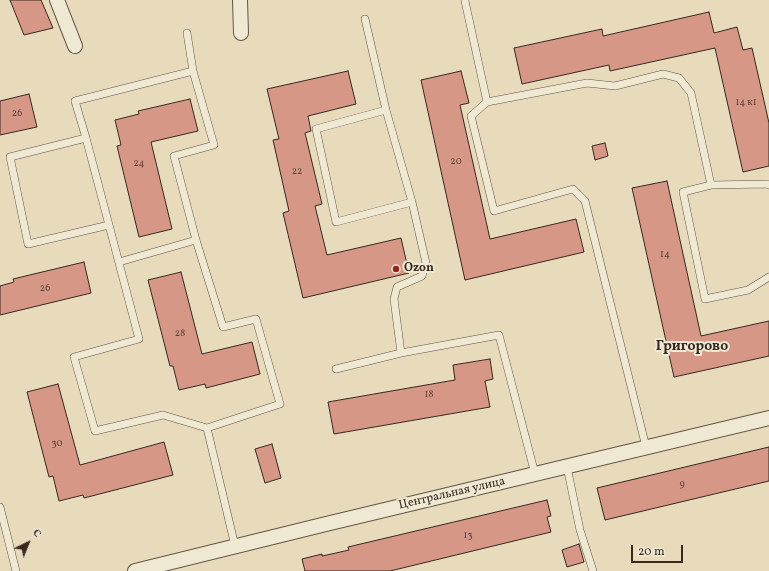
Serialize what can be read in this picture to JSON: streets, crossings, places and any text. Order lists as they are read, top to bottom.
{
  "streets": {
    "street": ["Центральная улица"]
  },
  "districts": ["Григорово"],
  "places": ["Ozon"],
  "house_numbers": [
    "14 к1",
    "26",
    "20",
    "24",
    "22",
    "14",
    "26",
    "28",
    "18",
    "30",
    "9",
    "13"
  ],
  "scale_bar": "20 m",
  "north": "top right"
}
